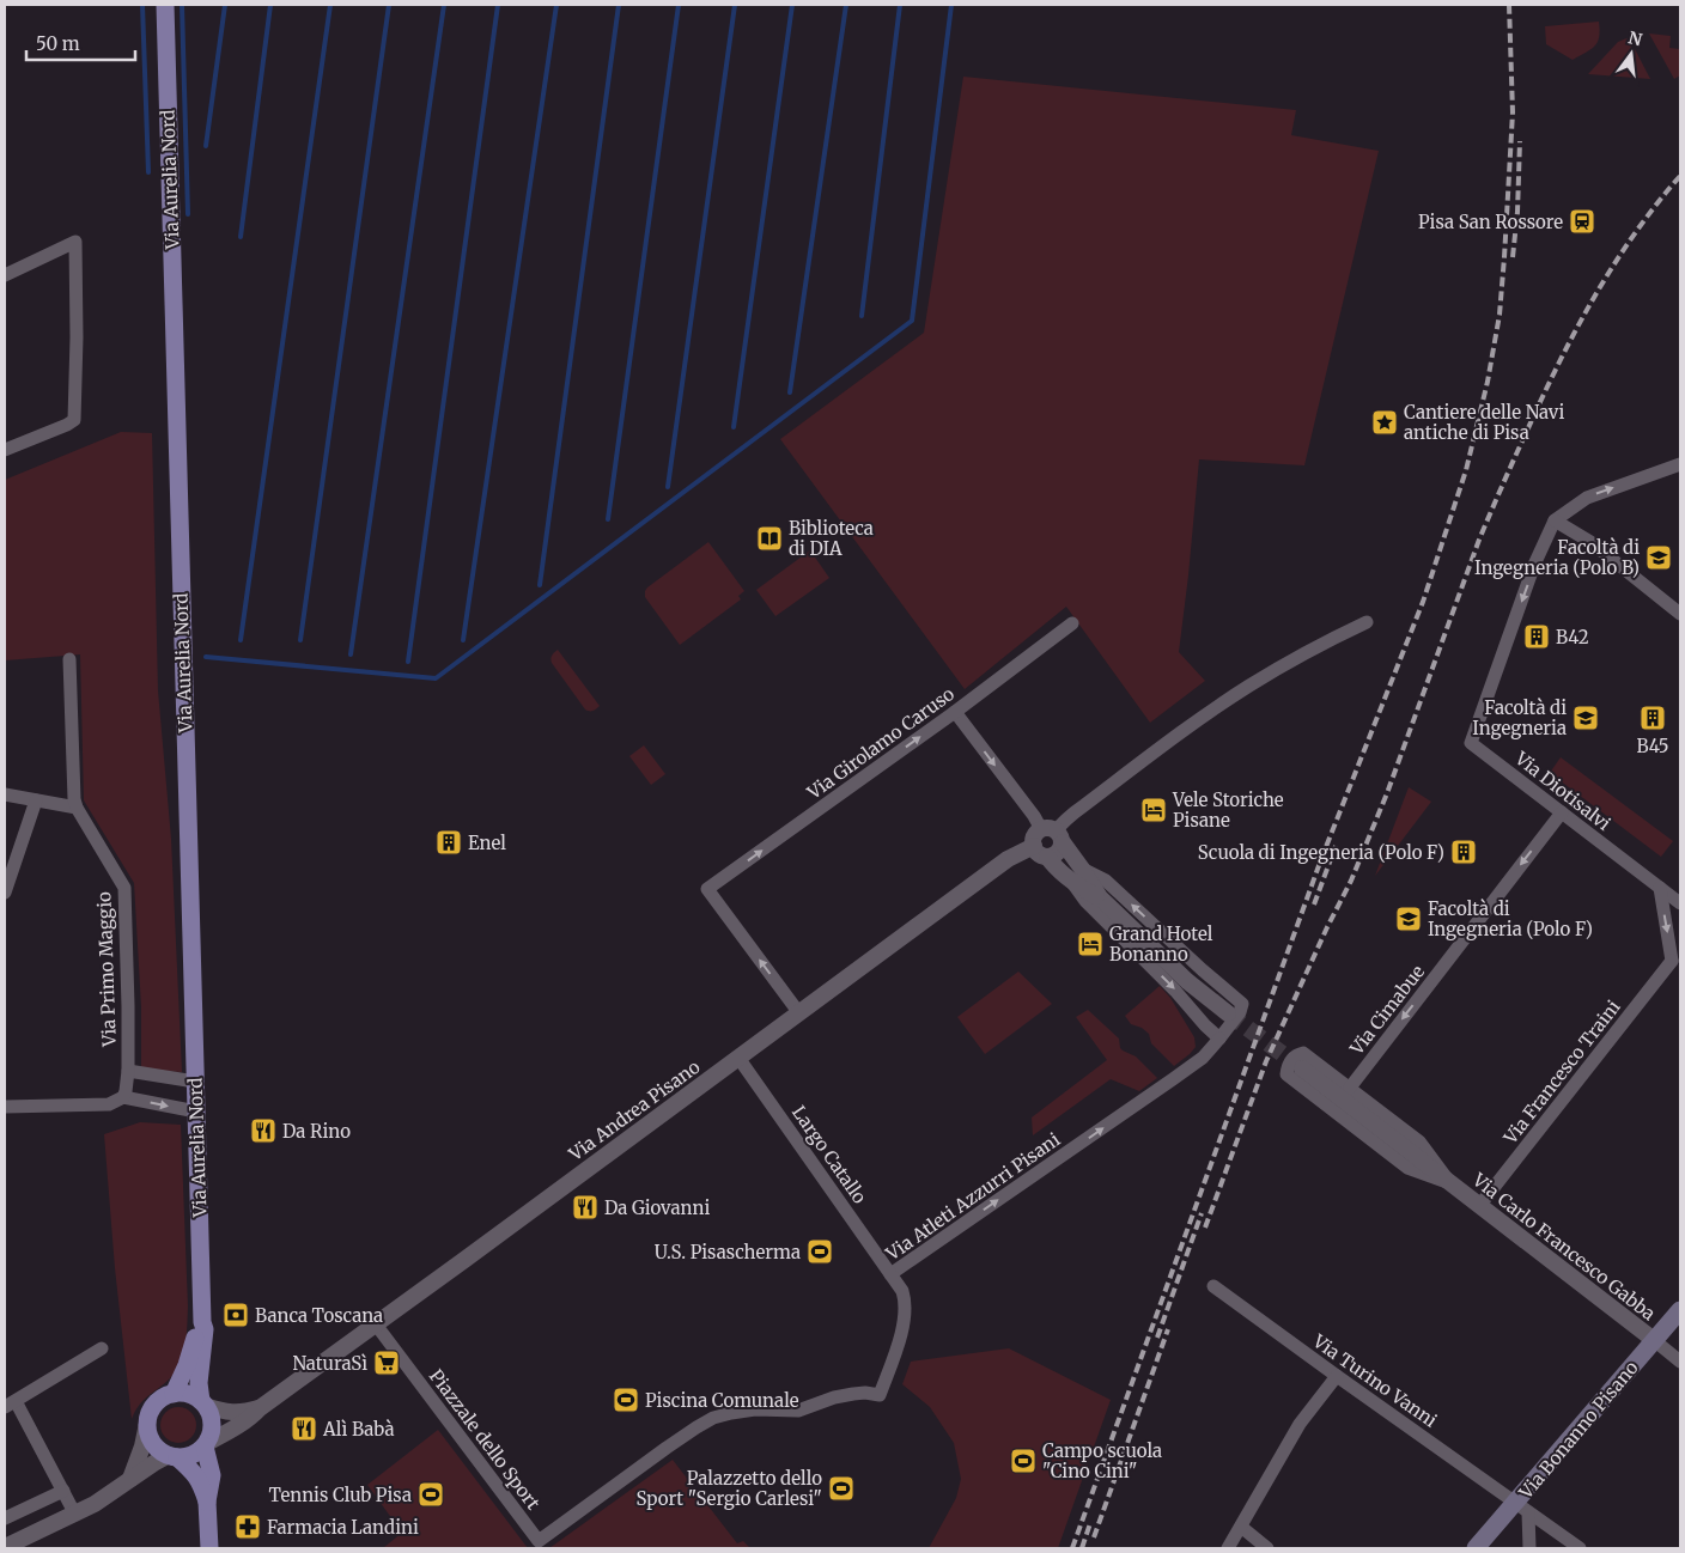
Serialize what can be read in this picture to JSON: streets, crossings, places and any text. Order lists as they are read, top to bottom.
{
  "streets": {
    "main road": ["Via Aurelia Nord", "Via Bonanno Pisano"],
    "street": [
      "Via Girolamo Caruso",
      "Via Diotisalvi",
      "Via Primo Maggio",
      "Via Cimabue",
      "Via Francesco Traini",
      "Via Andrea Pisano",
      "Largo Catallo",
      "Via Atleti Azzurri Pisani",
      "Via Carlo Francesco Gabba",
      "Via Turino Vanni",
      "Piazzale dello Sport"
    ]
  },
  "crossings": [
    ["Via Aurelia Nord", "Via Andrea Pisano"],
    ["Via Girolamo Caruso", "Via Andrea Pisano"],
    ["Via Diotisalvi", "Via Cimabue"],
    ["Via Cimabue", "Via Carlo Francesco Gabba"],
    ["Via Francesco Traini", "Via Carlo Francesco Gabba"],
    ["Via Andrea Pisano", "Largo Catallo"],
    ["Via Andrea Pisano", "Piazzale dello Sport"],
    ["Largo Catallo", "Via Atleti Azzurri Pisani"],
    ["Via Atleti Azzurri Pisani", "Piazzale dello Sport"],
    ["Via Carlo Francesco Gabba", "Via Bonanno Pisano"],
    ["Via Turino Vanni", "Via Bonanno Pisano"]
  ],
  "one_way": ["Via Diotisalvi", "Via Cimabue", "Via Atleti Azzurri Pisani"],
  "places": {
    "station": ["Pisa San Rossore"],
    "place": ["Cantiere delle Navi antiche di Pisa"],
    "library": ["Biblioteca di DIA"],
    "school or university": ["Facoltà di Ingegneria (Polo B)", "Facoltà di Ingegneria", "Facoltà di Ingegneria (Polo F)"],
    "building": [
      "B42",
      "B45",
      "Enel",
      "Scuola di Ingegneria (Polo F)"
    ],
    "hotel": ["Vele Storiche Pisane", "Grand Hotel Bonanno"],
    "restaurant": ["Da Rino", "Da Giovanni", "Alì Babà"],
    "sports": [
      "U.S. Pisascherma",
      "Piscina Comunale",
      "Campo scuola \"Cino Cini\"",
      "Palazzetto dello Sport \"Sergio Carlesi\"",
      "Tennis Club Pisa"
    ],
    "bank": ["Banca Toscana"],
    "supermarket": ["NaturaSì"],
    "pharmacy": ["Farmacia Landini"]
  },
  "scale_bar": "50 m",
  "north": "top"
}
